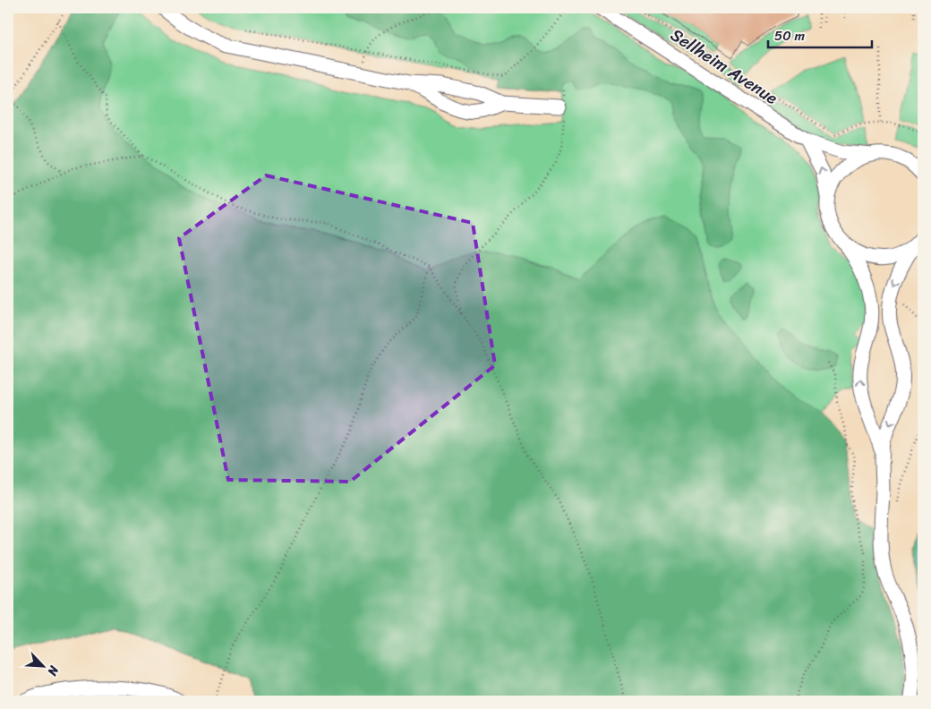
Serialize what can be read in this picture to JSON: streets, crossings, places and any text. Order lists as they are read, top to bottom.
{
  "streets": {
    "street": ["Sellheim Avenue"]
  },
  "scale_bar": "50 m",
  "north": "bottom right"
}
